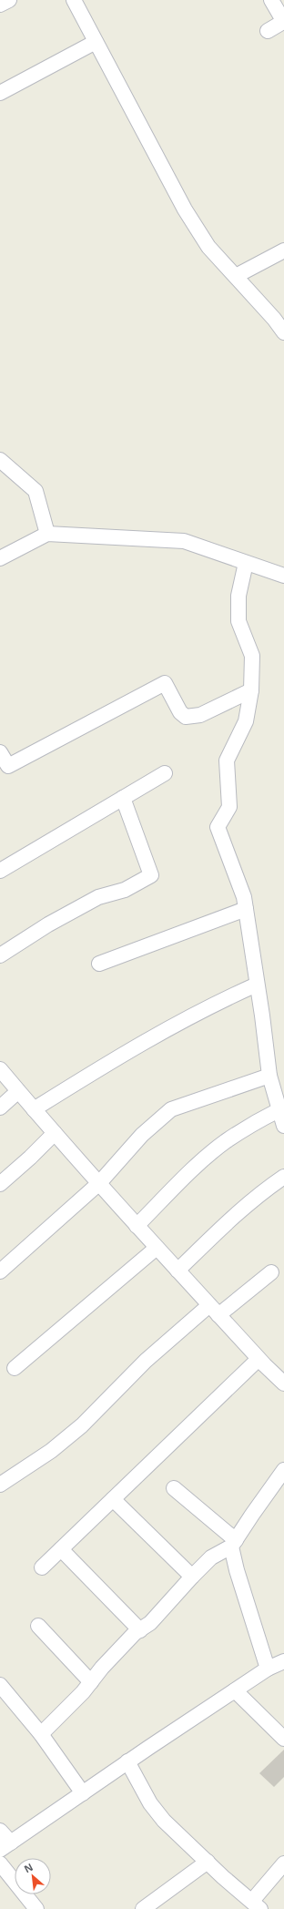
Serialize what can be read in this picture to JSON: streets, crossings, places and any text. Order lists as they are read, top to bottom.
{
  "north": "top left"
}
